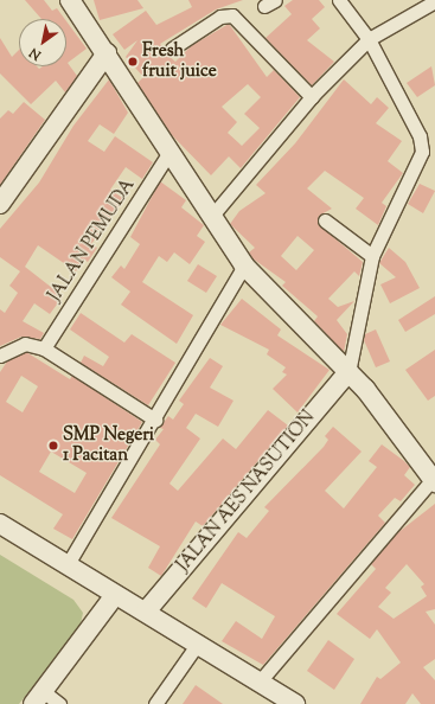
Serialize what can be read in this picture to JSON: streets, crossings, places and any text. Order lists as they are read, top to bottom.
{
  "streets": {
    "street": ["JALAN PEMUDA", "JALAN AES NASUTION"]
  },
  "places": ["Fresh fruit juice", "SMP Negeri 1 Pacitan"],
  "north": "bottom left"
}
